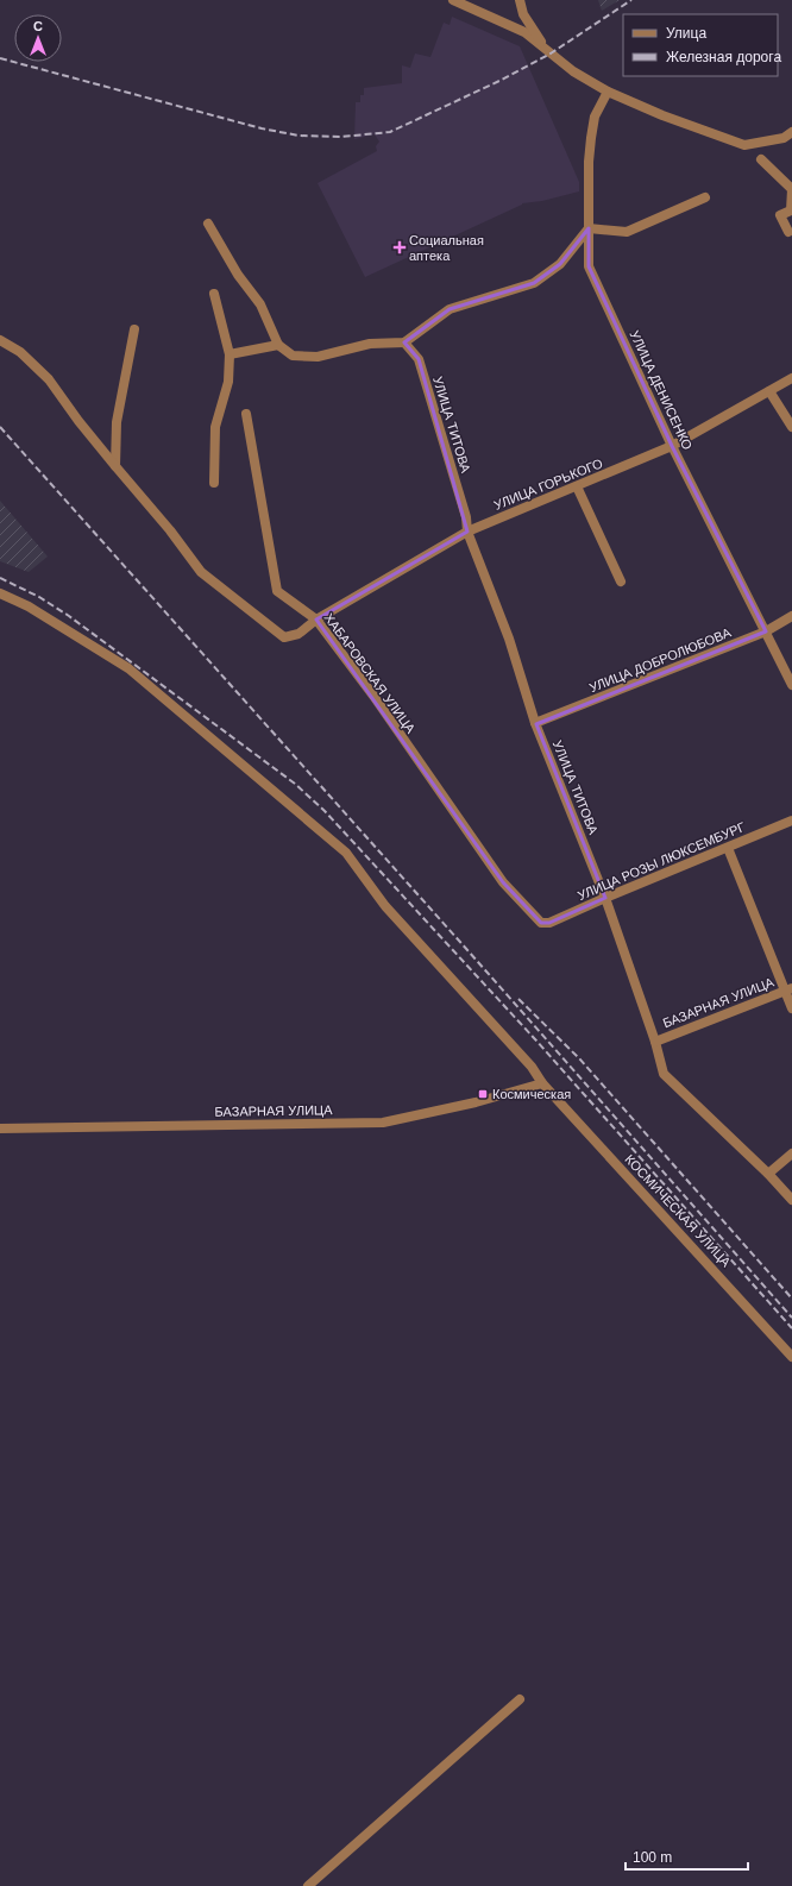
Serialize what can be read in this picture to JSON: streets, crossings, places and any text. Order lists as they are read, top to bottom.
{
  "streets": {
    "street": [
      "УЛИЦА ДЕНИСЕНКО",
      "УЛИЦА ТИТОВА",
      "УЛИЦА ГОРЬКОГО",
      "УЛИЦА ДОБРОЛЮБОВА",
      "ХАБАРОВСКАЯ УЛИЦА",
      "УЛИЦА РОЗЫ ЛЮКСЕМБУРГ",
      "БАЗАРНАЯ УЛИЦА",
      "КОСМИЧЕСКАЯ УЛИЦА"
    ]
  },
  "crossings": [
    ["УЛИЦА ДЕНИСЕНКО", "УЛИЦА ГОРЬКОГО"],
    ["УЛИЦА ДЕНИСЕНКО", "УЛИЦА ДОБРОЛЮБОВА"],
    ["УЛИЦА ТИТОВА", "УЛИЦА ГОРЬКОГО"],
    ["УЛИЦА ТИТОВА", "УЛИЦА ДОБРОЛЮБОВА"],
    ["УЛИЦА ТИТОВА", "УЛИЦА РОЗЫ ЛЮКСЕМБУРГ"],
    ["УЛИЦА ТИТОВА", "БАЗАРНАЯ УЛИЦА"],
    ["УЛИЦА ГОРЬКОГО", "ХАБАРОВСКАЯ УЛИЦА"],
    ["ХАБАРОВСКАЯ УЛИЦА", "УЛИЦА РОЗЫ ЛЮКСЕМБУРГ"],
    ["БАЗАРНАЯ УЛИЦА", "КОСМИЧЕСКАЯ УЛИЦА"]
  ],
  "places": {
    "health": ["Социальная аптека"],
    "transit": ["Космическая"]
  },
  "legend": ["Улица", "Железная дорога"],
  "scale_bar": "100 m",
  "north": "top"
}
